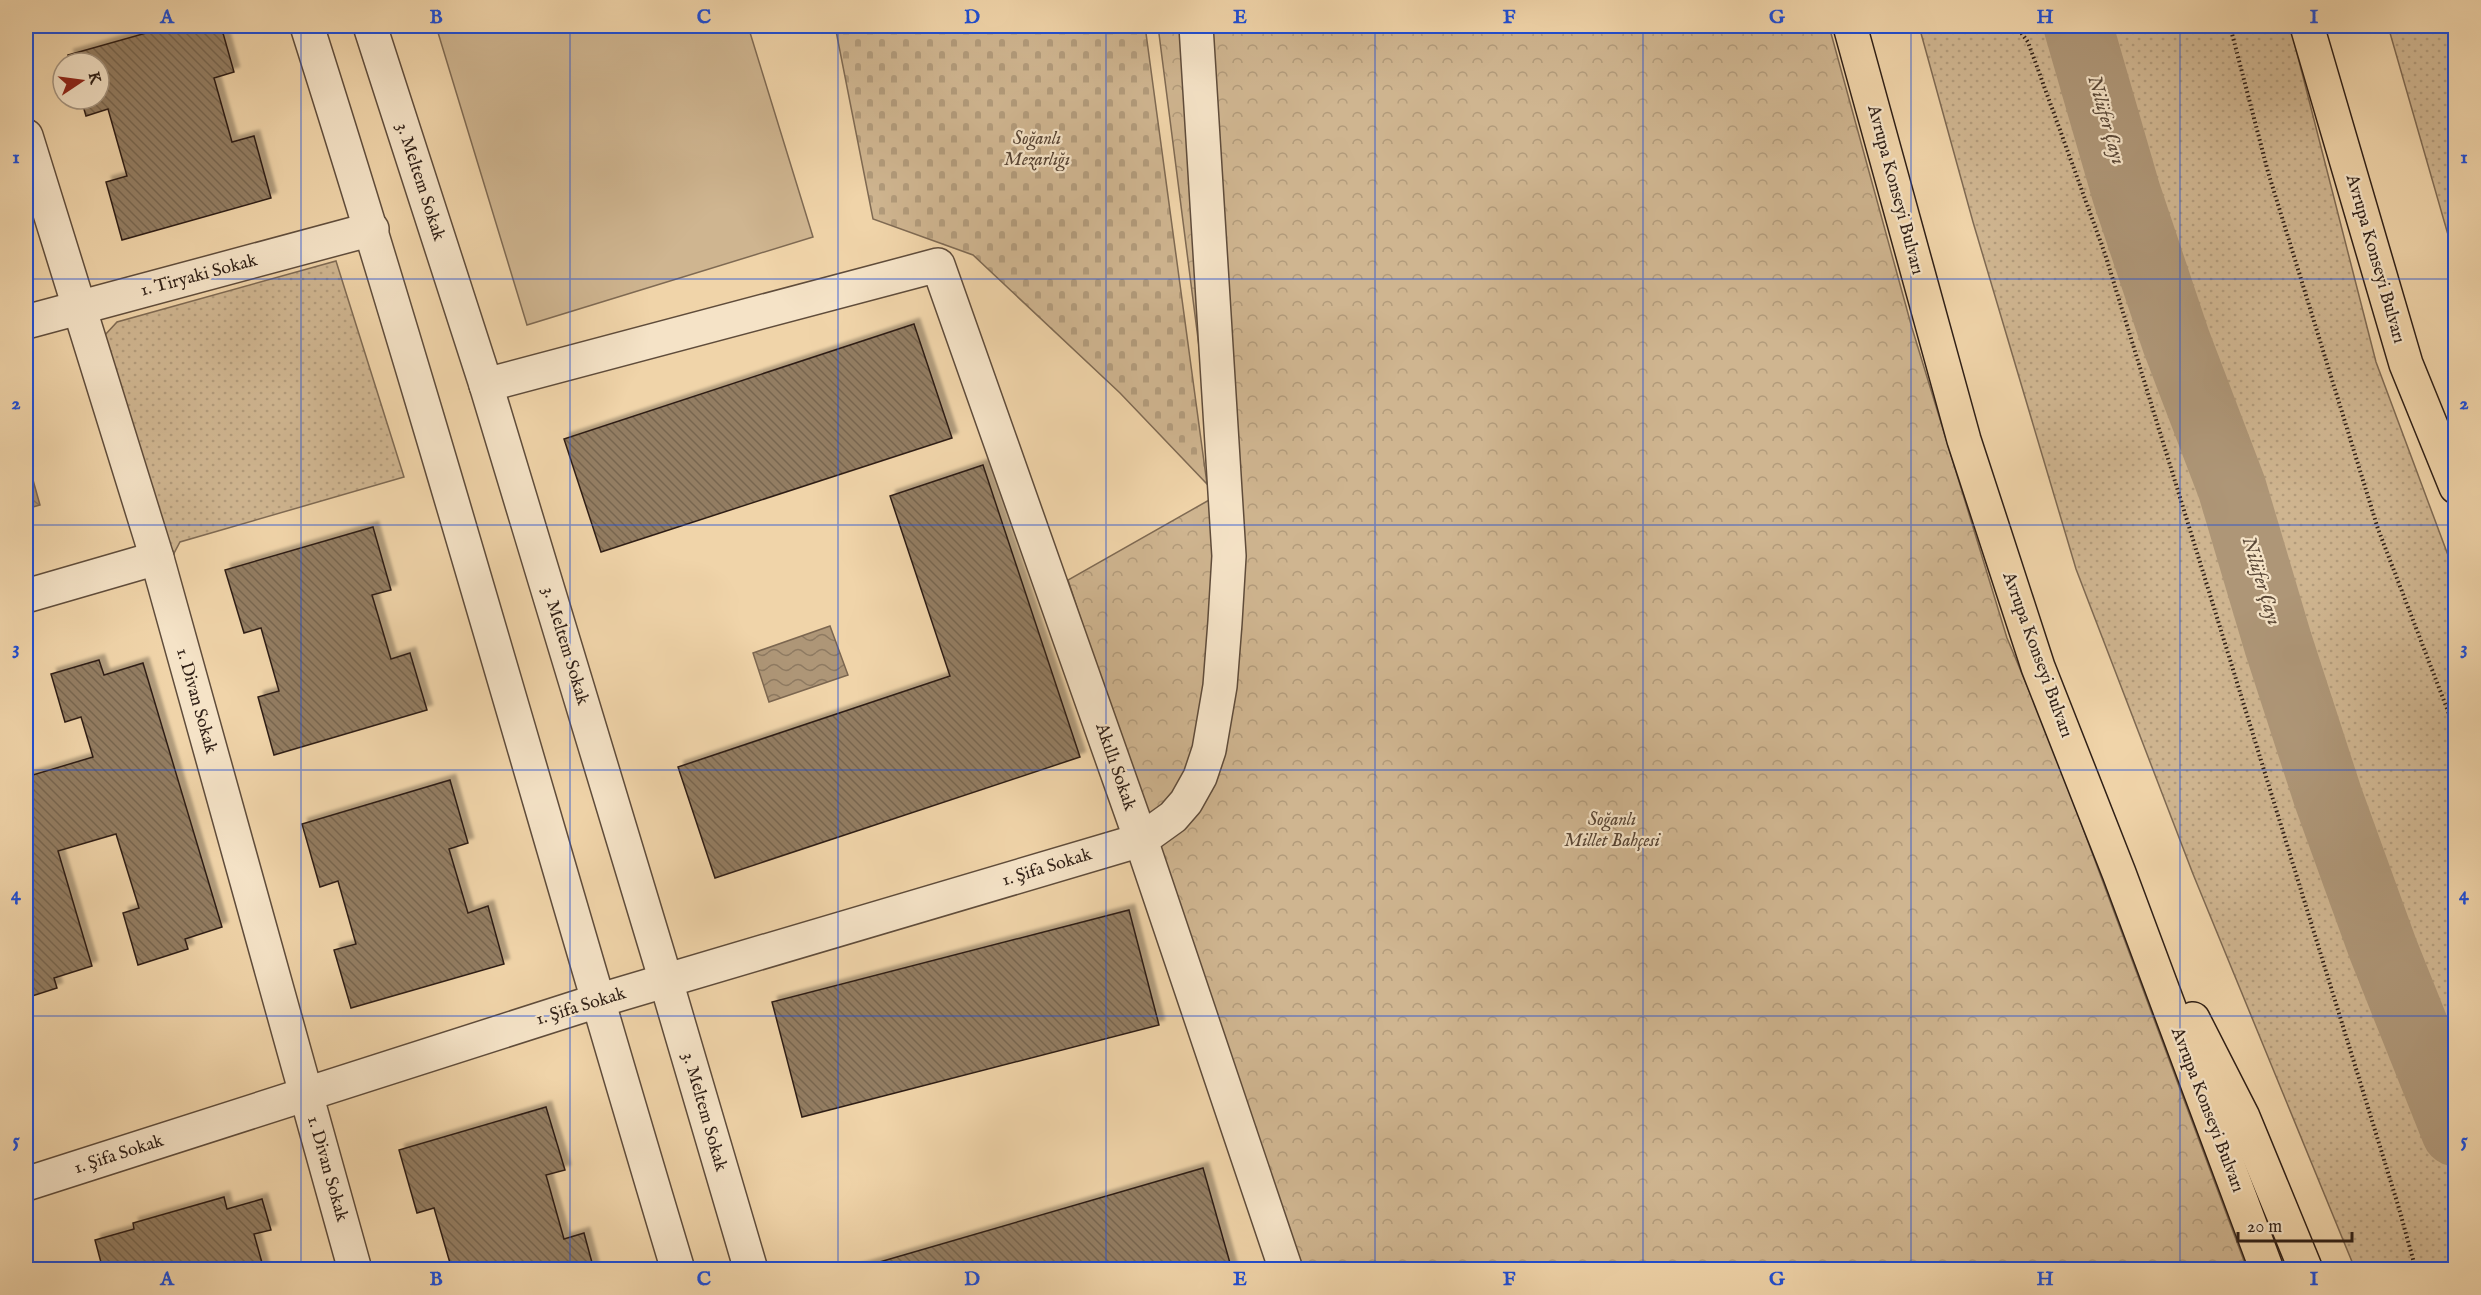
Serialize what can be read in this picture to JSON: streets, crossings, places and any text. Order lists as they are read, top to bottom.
{
  "streets": {
    "main road": ["Avrupa Konseyi Bulvarı"],
    "street": [
      "3. Meltem Sokak",
      "1. Tiryaki Sokak",
      "1. Divan Sokak",
      "Akıllı Sokak",
      "1. Şifa Sokak"
    ]
  },
  "crossings": [
    ["3. Meltem Sokak", "Akıllı Sokak"],
    ["3. Meltem Sokak", "1. Şifa Sokak"],
    ["1. Tiryaki Sokak", "1. Divan Sokak"],
    ["1. Divan Sokak", "1. Şifa Sokak"],
    ["Akıllı Sokak", "1. Şifa Sokak"]
  ],
  "water": ["Nilüfer Çayı"],
  "parks": ["Soğanlı Mezarlığı", "Soğanlı Millet Bahçesi"],
  "scale_bar": "20 m",
  "north": "right",
  "grid": {
    "columns": [
      "A",
      "B",
      "C",
      "D",
      "E",
      "F",
      "G",
      "H",
      "I"
    ],
    "rows": [
      "1",
      "2",
      "3",
      "4",
      "5"
    ]
  }
}
